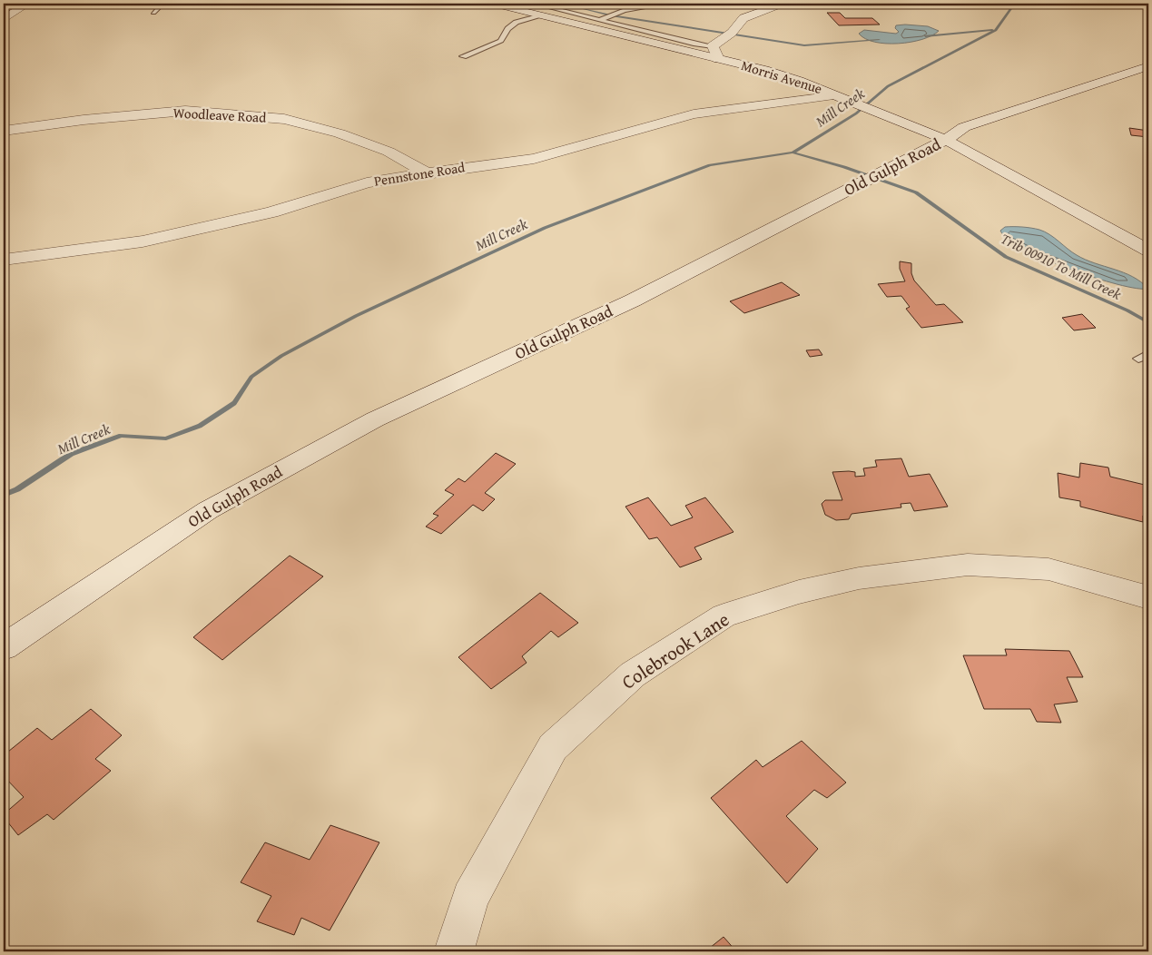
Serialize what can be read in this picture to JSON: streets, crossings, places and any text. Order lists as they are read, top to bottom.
{
  "streets": {
    "street": [
      "Morris Avenue",
      "Woodleave Road",
      "Old Gulph Road",
      "Pennstone Road",
      "Colebrook Lane"
    ]
  },
  "crossings": [
    ["Morris Avenue", "Old Gulph Road"],
    ["Morris Avenue", "Pennstone Road"],
    ["Woodleave Road", "Pennstone Road"]
  ],
  "water": ["Mill Creek", "Trib 00910 To Mill Creek"]
}
